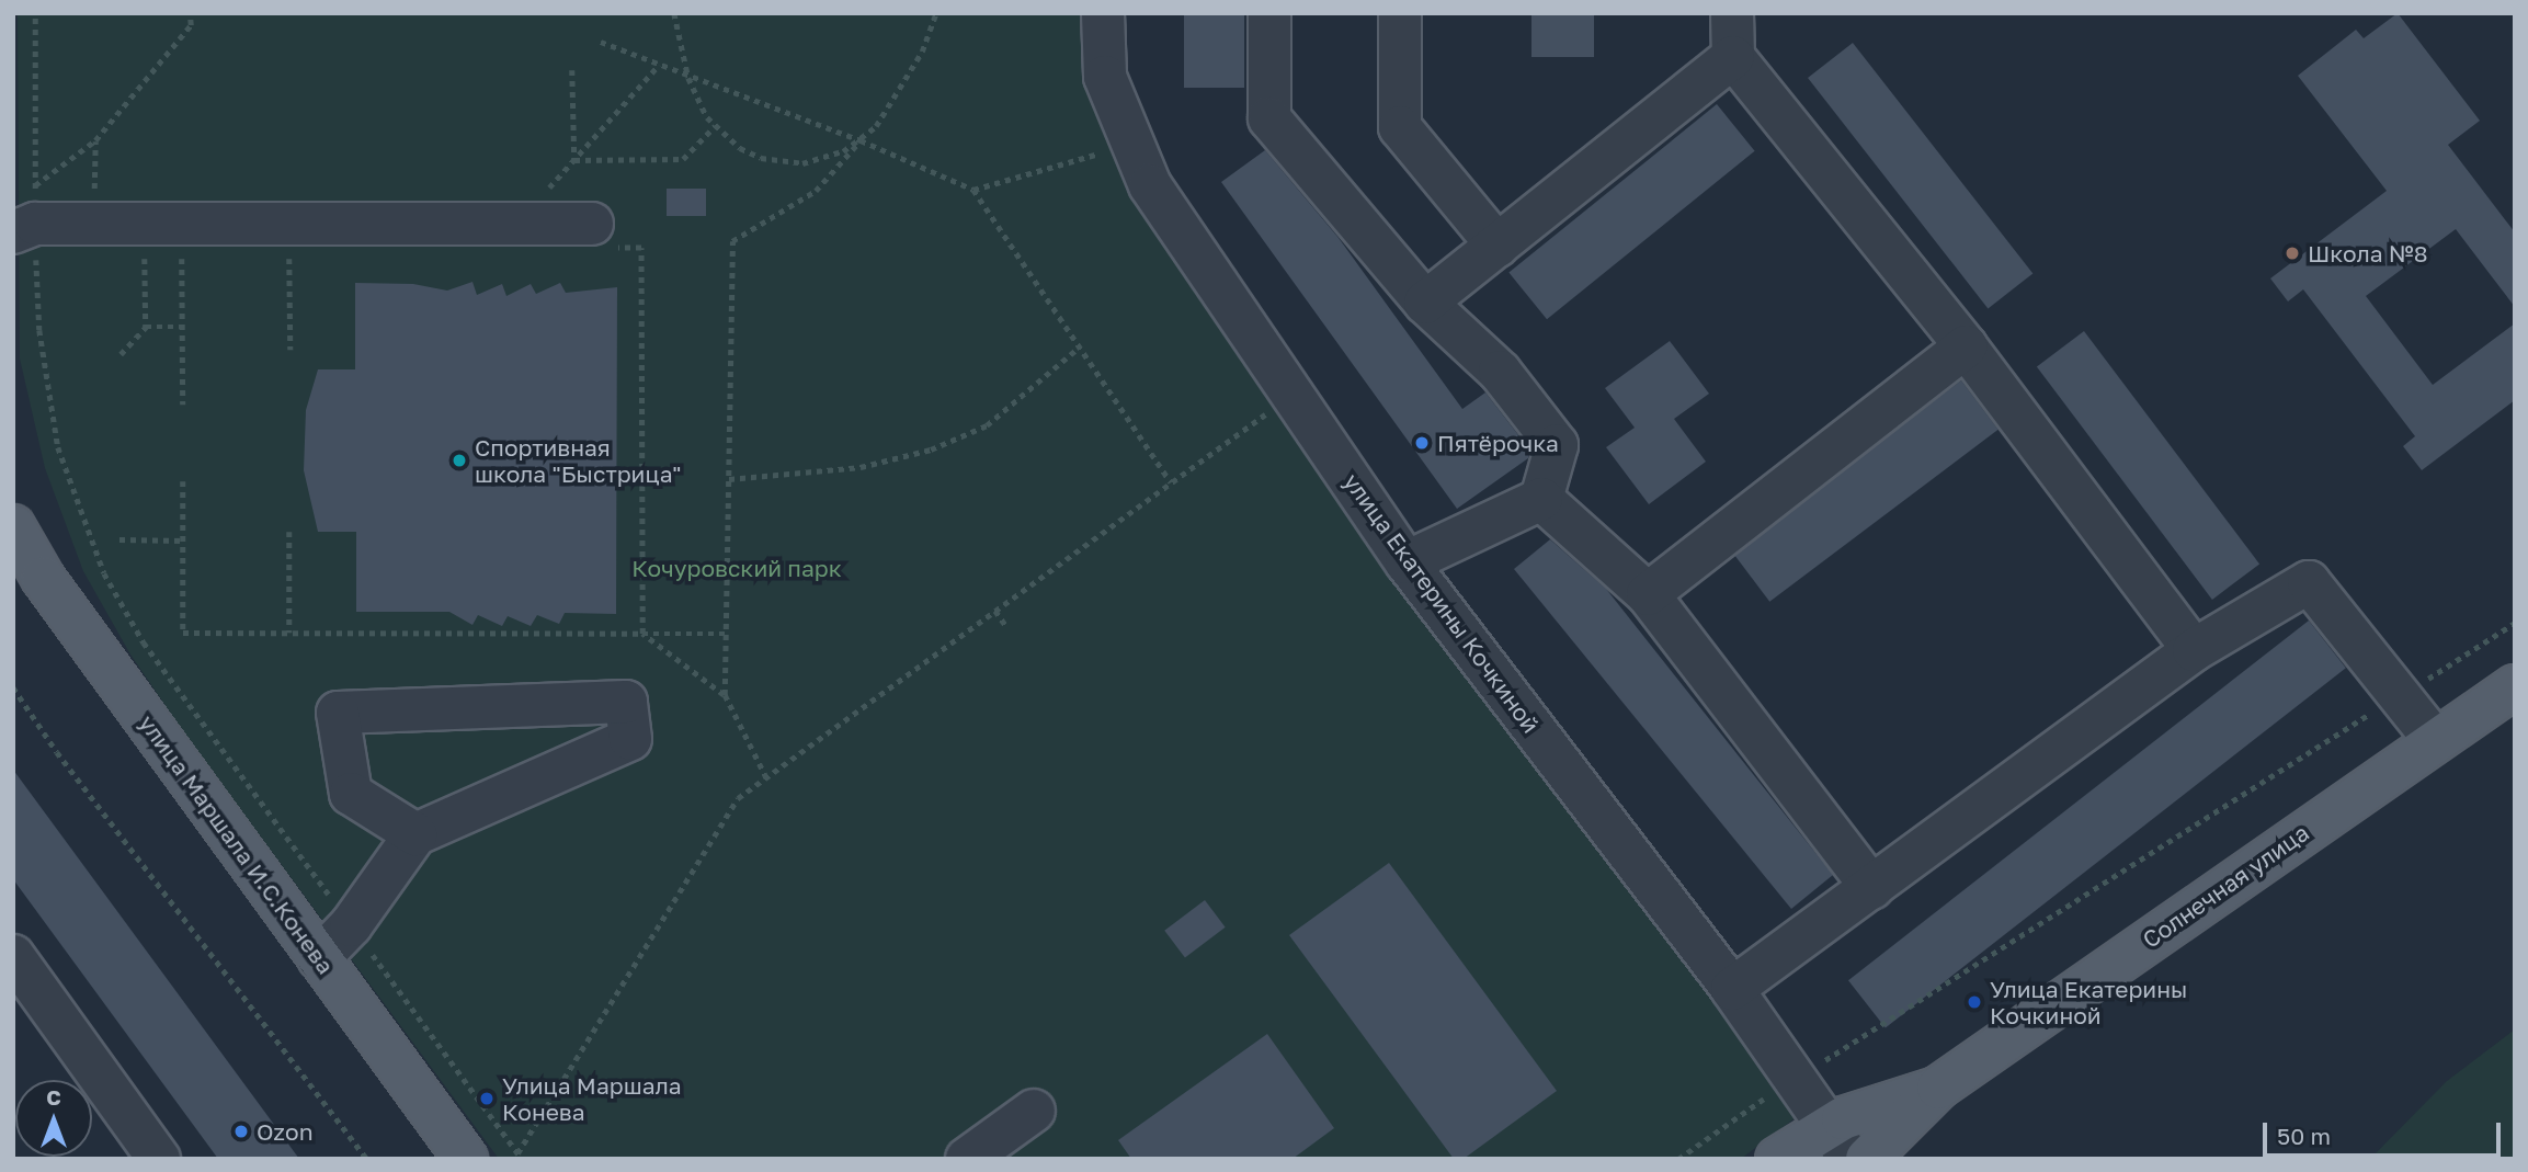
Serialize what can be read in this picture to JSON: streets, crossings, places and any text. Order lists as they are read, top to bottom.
{
  "streets": {
    "main road": ["улица Маршала И.С.Конева", "Солнечная улица"],
    "street": ["улица Екатерины Кочкиной"]
  },
  "crossings": [
    ["улица Екатерины Кочкиной", "Солнечная улица"]
  ],
  "parks": ["Кочуровский парк"],
  "places": [
    "Школа №8",
    "Пятёрочка",
    "Спортивная школа \"Быстрица\"",
    "Улица Екатерины Кочкиной",
    "Улица Маршала Конева",
    "Ozon"
  ],
  "scale_bar": "50 m",
  "north": "top"
}
